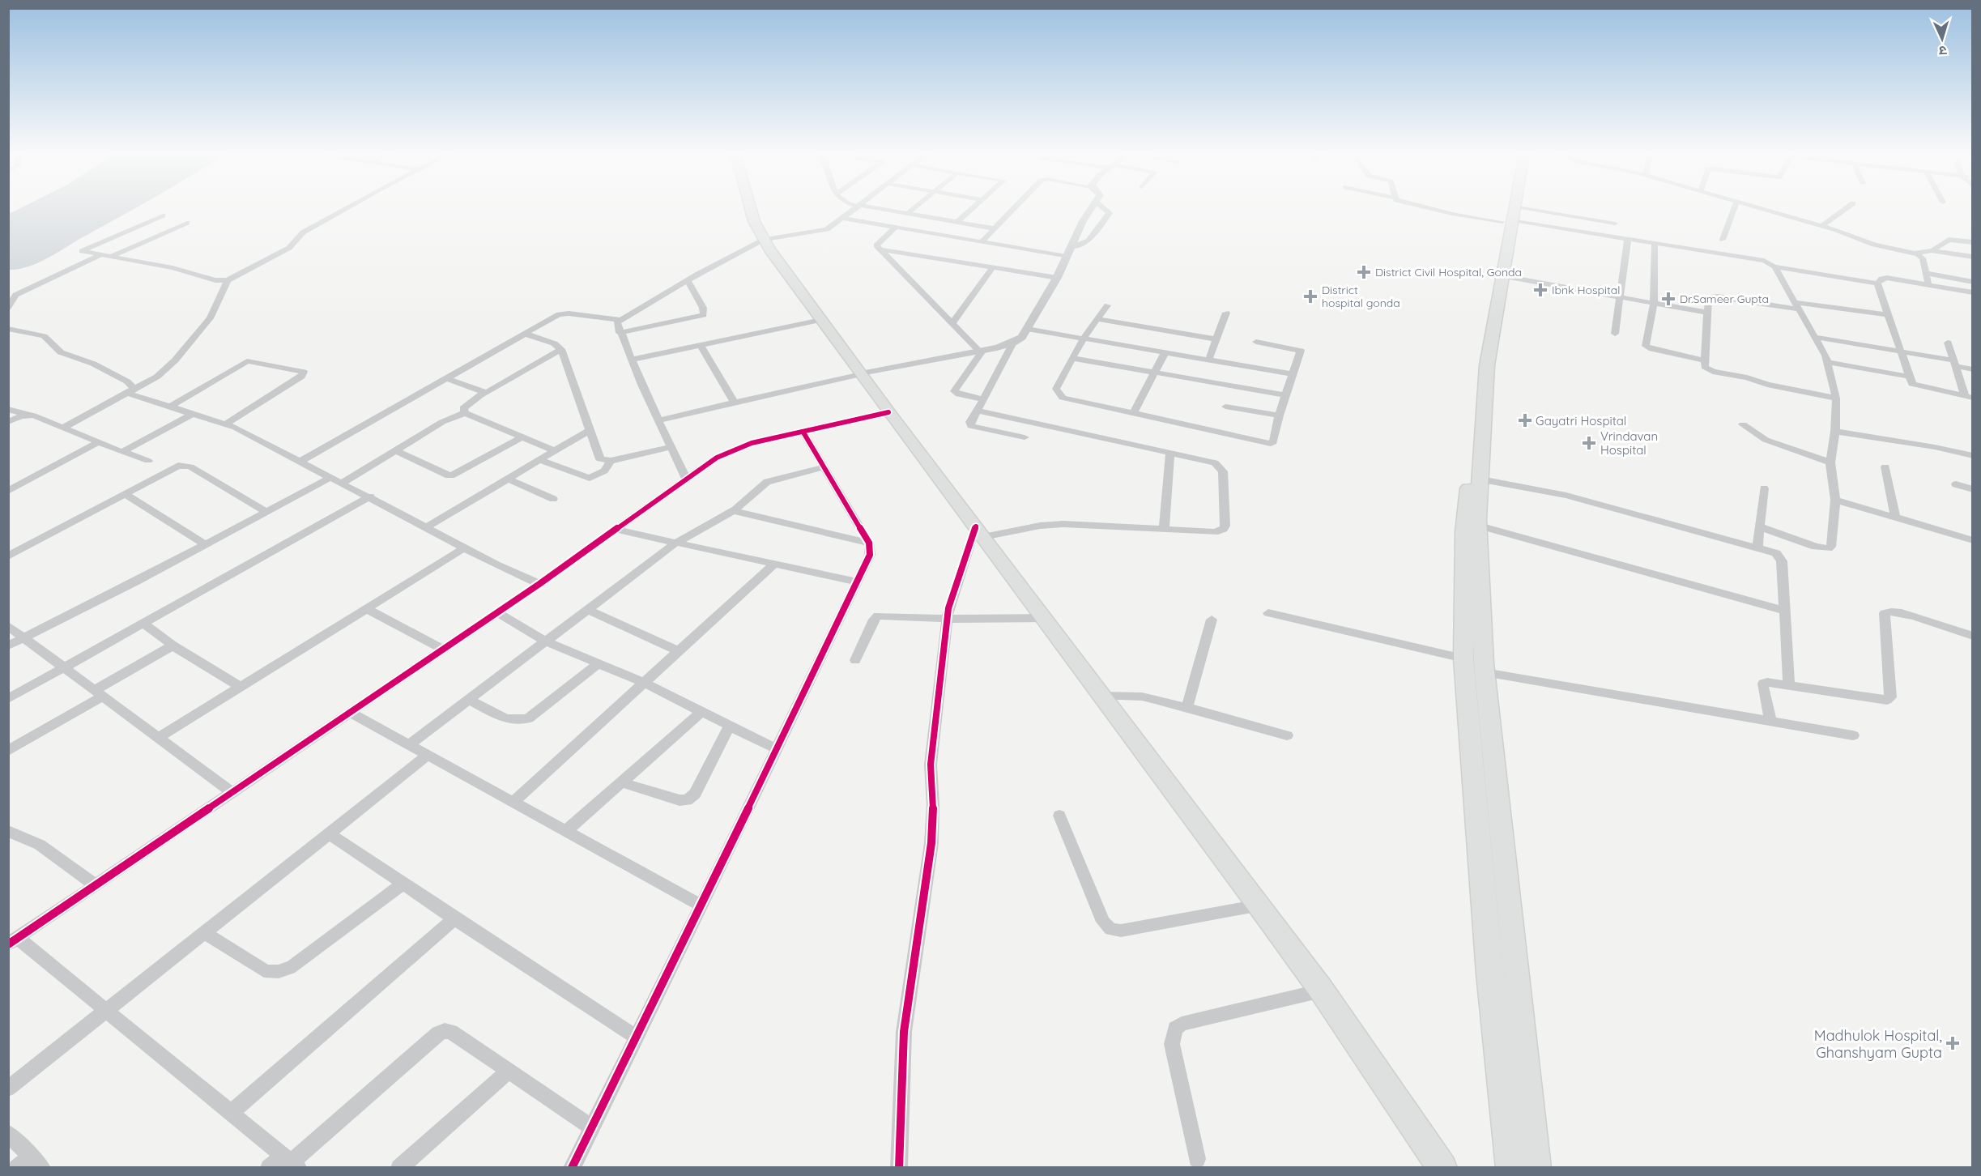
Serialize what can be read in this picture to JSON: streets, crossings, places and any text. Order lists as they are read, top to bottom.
{
  "places": {
    "health": [
      "District Civil Hospital, Gonda",
      "Ibnk Hospital",
      "District hospital gonda",
      "Dr.Sameer Gupta",
      "Gayatri Hospital",
      "Vrindavan Hospital",
      "Madhulok Hospital, Ghanshyam Gupta"
    ]
  },
  "north": "bottom"
}
